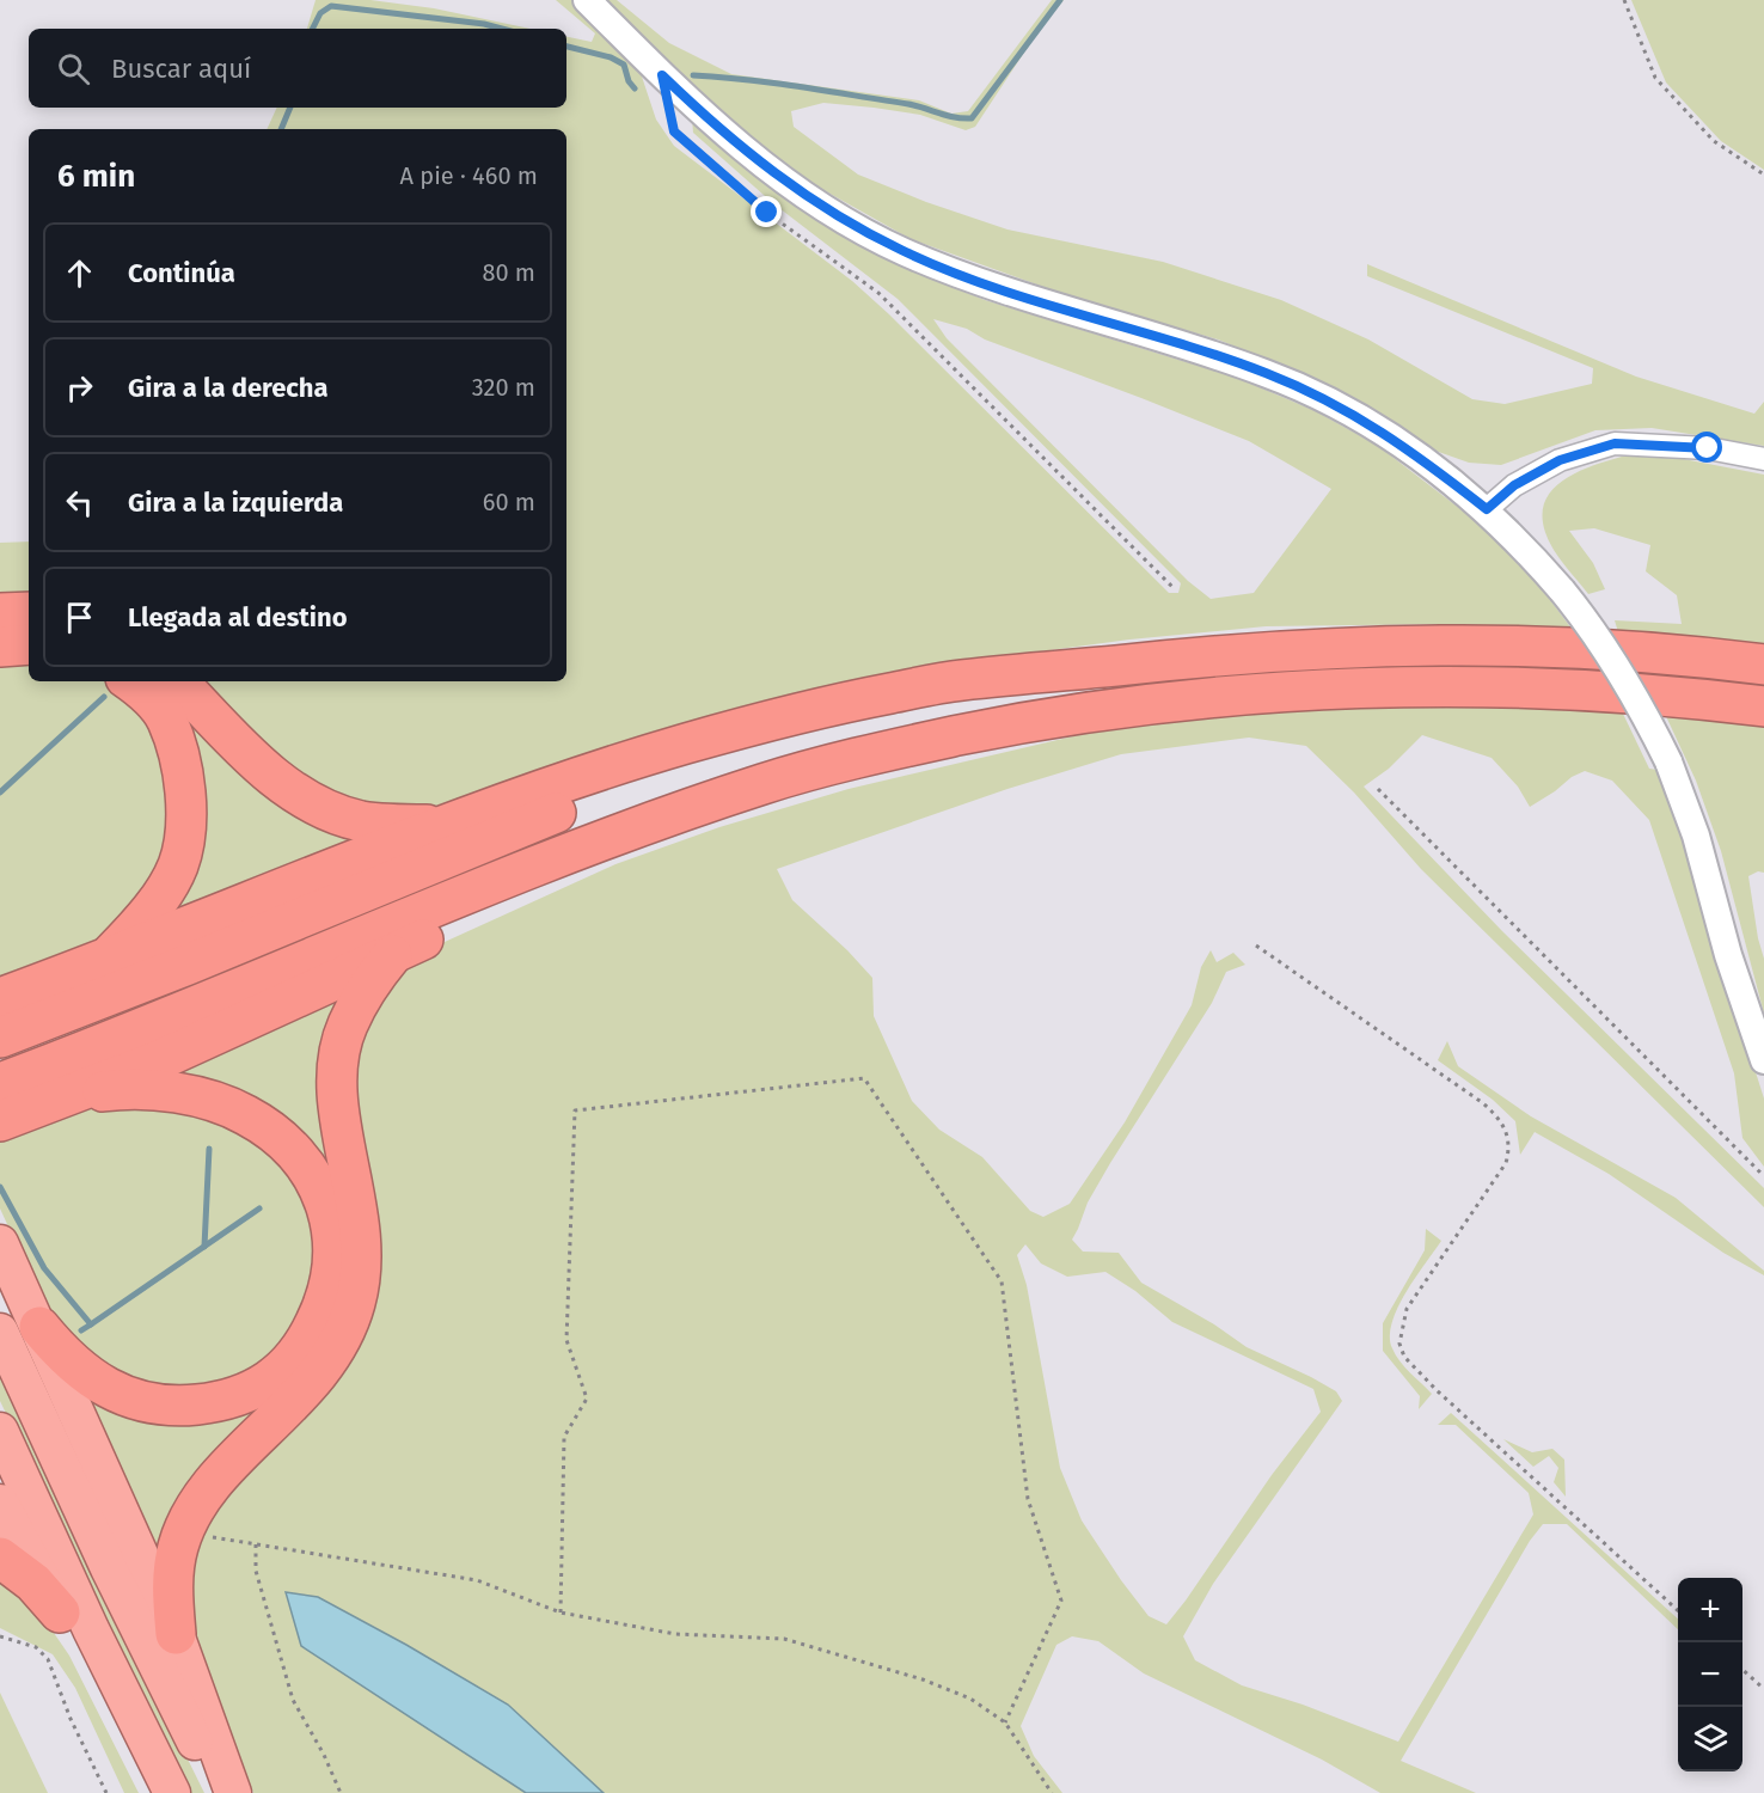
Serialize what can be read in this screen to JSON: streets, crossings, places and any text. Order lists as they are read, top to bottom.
{
  "page": {
    "search": "Buscar aquí",
    "heading": ["6 min", "A pie · 460 m"],
    "list": [
      ["Continúa", "80 m"],
      ["Gira a la derecha", "320 m"],
      ["Gira a la izquierda", "60 m"],
      "Llegada al destino"
    ],
    "map_buttons": ["+", "−"]
  }
}
